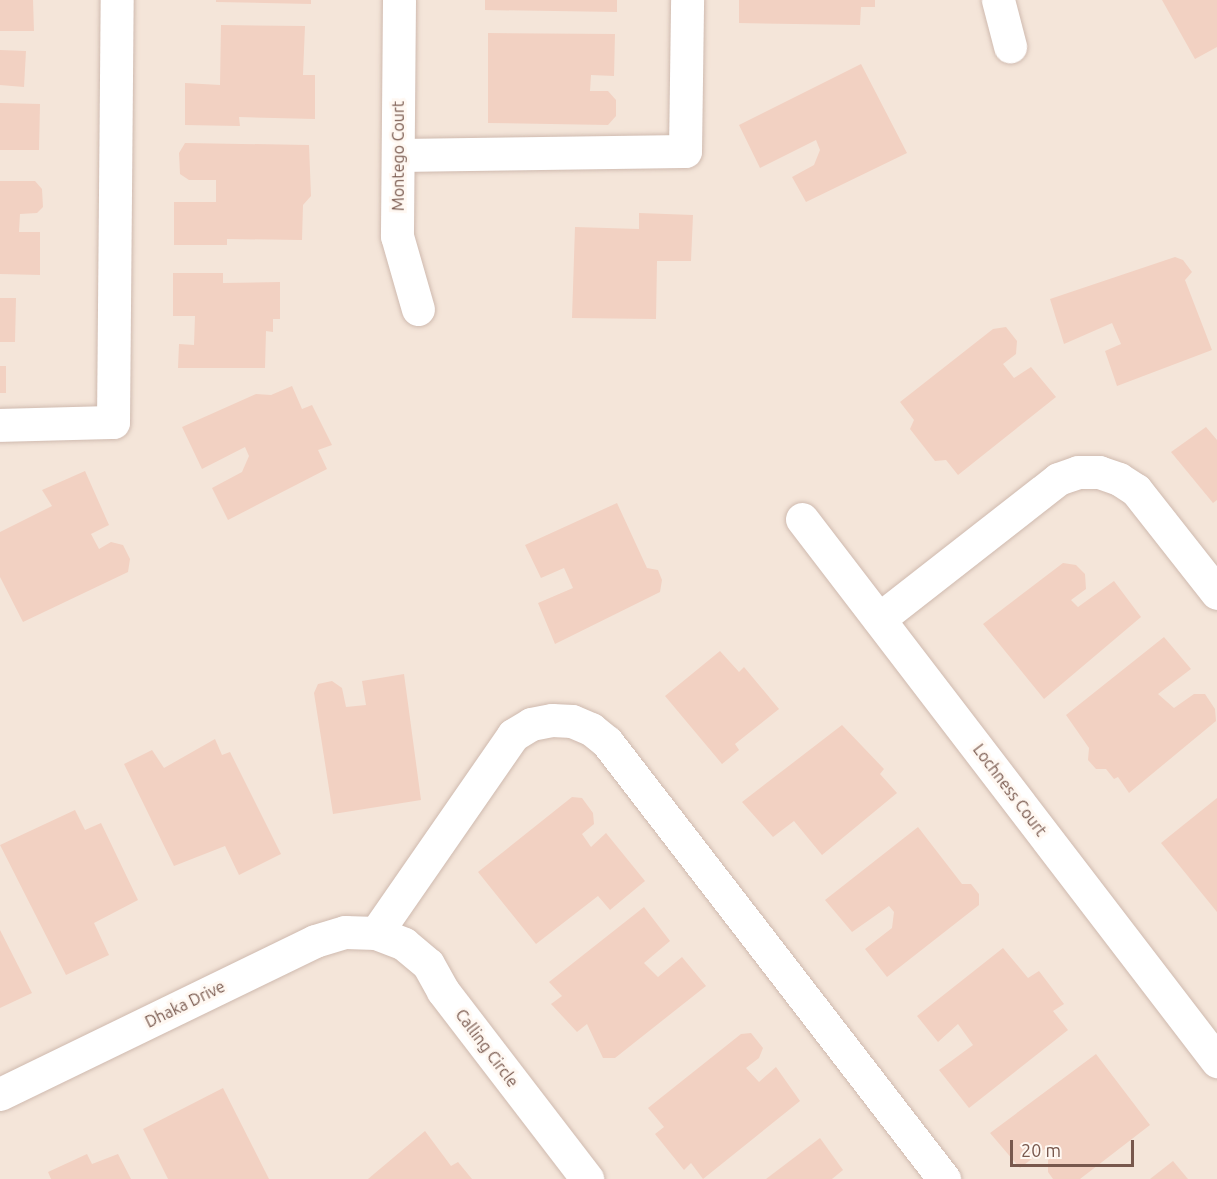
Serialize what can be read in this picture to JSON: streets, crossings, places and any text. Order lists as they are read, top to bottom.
{
  "streets": {
    "street": [
      "Montego Court",
      "Lochness Court",
      "Dhaka Drive",
      "Calling Circle"
    ]
  },
  "crossings": [
    ["Dhaka Drive", "Calling Circle"]
  ],
  "scale_bar": "20 m"
}
